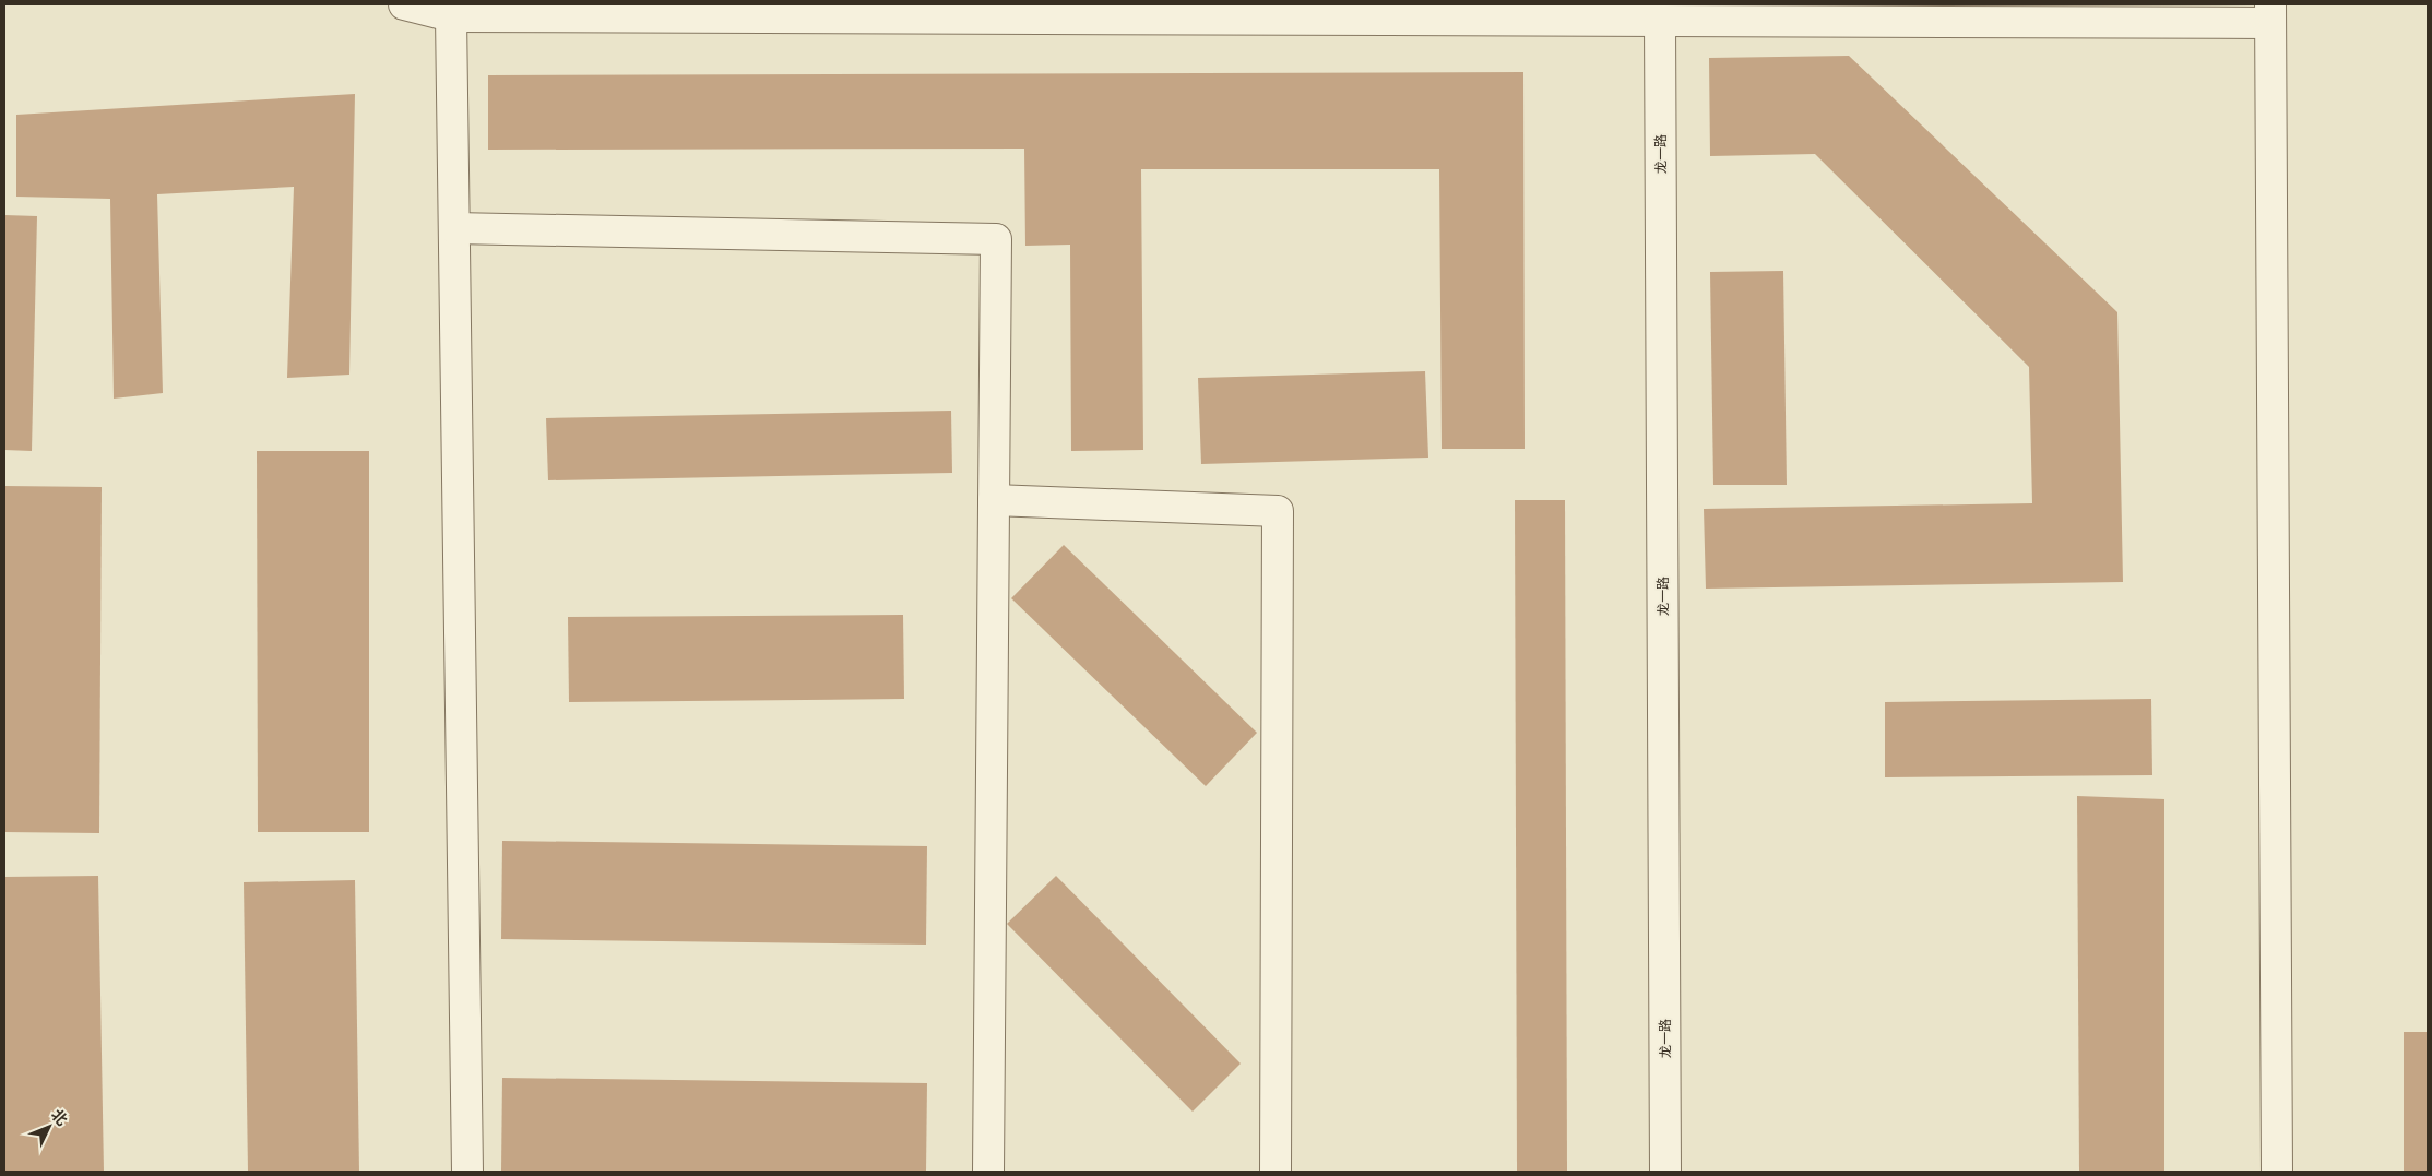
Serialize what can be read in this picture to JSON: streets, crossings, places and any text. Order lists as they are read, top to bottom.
{
  "streets": {
    "street": ["龙一路"]
  },
  "north": "top right"
}
